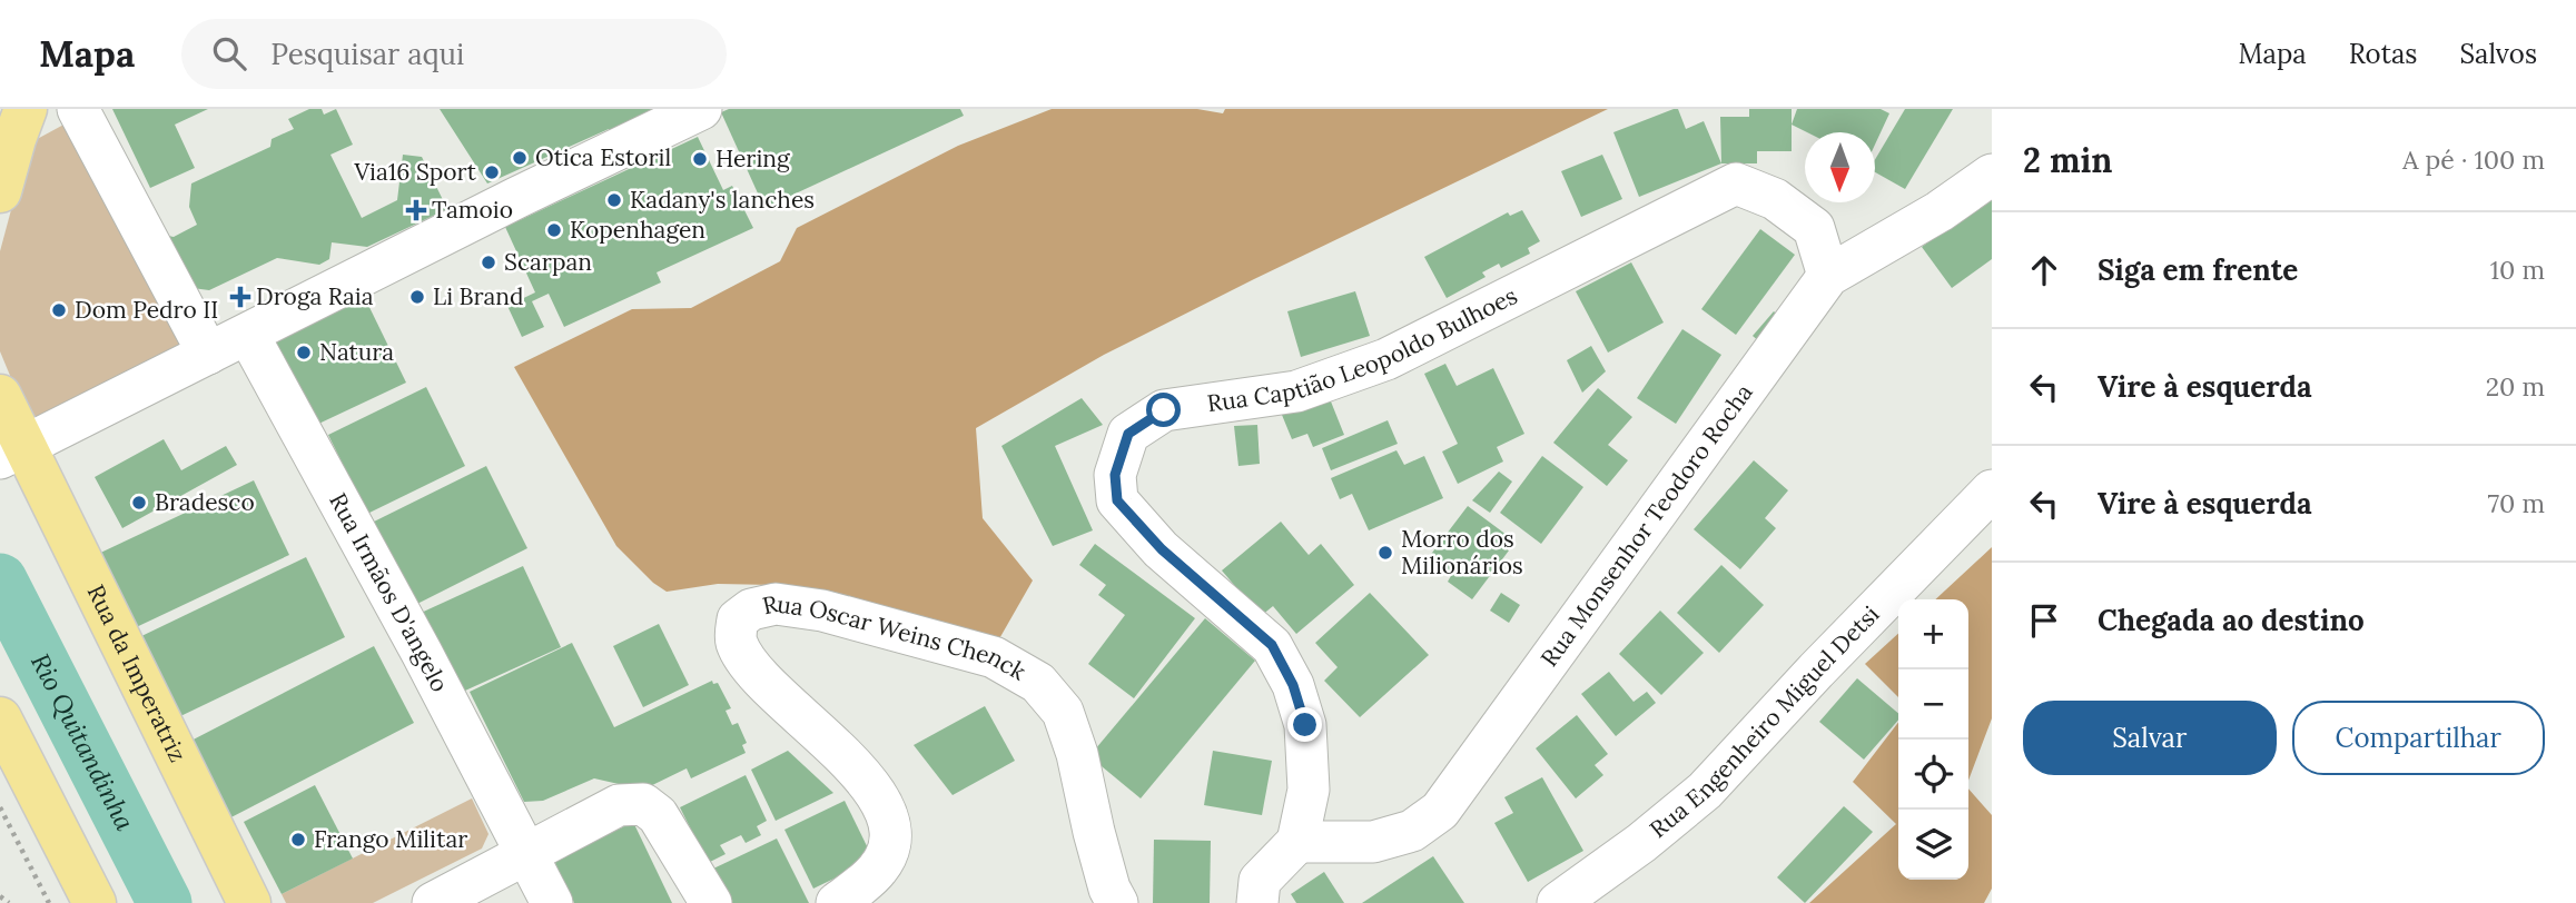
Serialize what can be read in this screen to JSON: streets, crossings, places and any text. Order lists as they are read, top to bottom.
{
  "streets": {
    "main road": ["Rua da Imperatriz"],
    "street": [
      "Rua Captião Leopoldo Bulhoes",
      "Rua Monsenhor Teodoro Rocha",
      "Rua Irmãos D'angelo",
      "Rua Oscar Weins Chenck",
      "Rua Engenheiro Miguel Detsi"
    ]
  },
  "crossings": [
    ["Rua Captião Leopoldo Bulhoes", "Rua Monsenhor Teodoro Rocha"]
  ],
  "water": ["Rio Quitandinha"],
  "places": {
    "other": [
      "Otica Estoril",
      "Hering",
      "Via16 Sport",
      "Kadany's lanches",
      "Kopenhagen",
      "Scarpan",
      "Li Brand",
      "Dom Pedro II",
      "Natura",
      "Bradesco",
      "Morro dos Milionários",
      "Frango Militar"
    ],
    "health": ["Tamoio", "Droga Raia"]
  },
  "north": "bottom",
  "page": {
    "header": "Mapa",
    "search": "Pesquisar aqui",
    "nav": ["Mapa", "Rotas", "Salvos"],
    "heading": ["2 min", "A pé · 100 m"],
    "list": [
      ["Siga em frente", "10 m"],
      ["Vire à esquerda", "20 m"],
      ["Vire à esquerda", "70 m"],
      "Chegada ao destino"
    ],
    "map_buttons": ["+", "−"],
    "buttons": ["Salvar", "Compartilhar"]
  }
}
